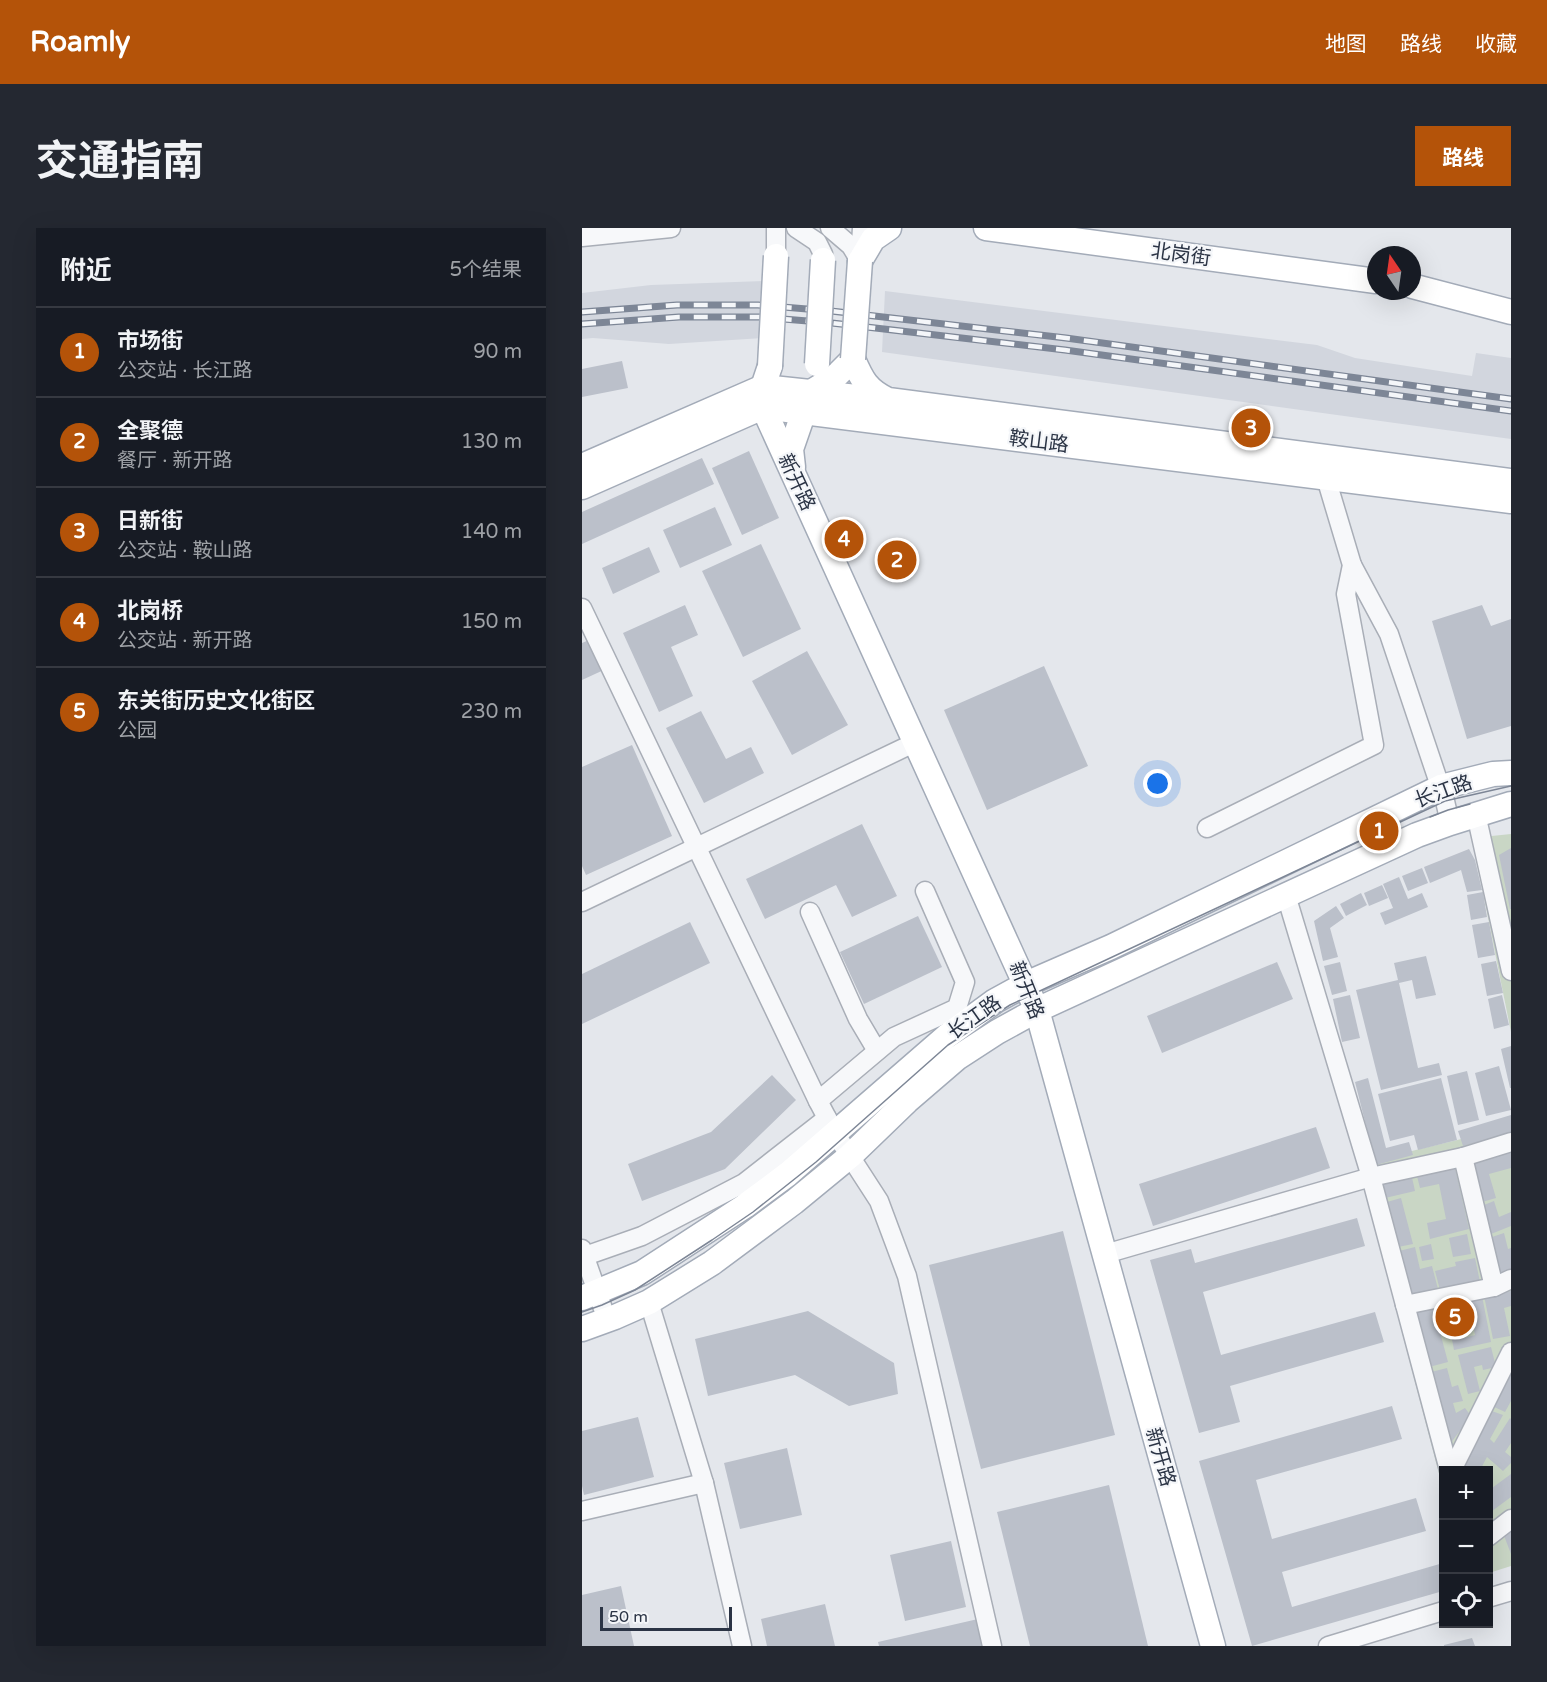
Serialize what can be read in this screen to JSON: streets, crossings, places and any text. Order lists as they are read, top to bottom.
{
  "streets": {
    "main road": [
      "北岗街",
      "鞍山路",
      "新开路",
      "长江路"
    ]
  },
  "crossings": [
    ["鞍山路", "新开路"],
    ["新开路", "长江路"]
  ],
  "scale_bar": "50 m",
  "north": "top",
  "page": {
    "header": "Roamly",
    "nav": ["地图", "路线", "收藏"],
    "title": "交通指南",
    "buttons": "路线",
    "heading": ["附近", "5个结果"],
    "list": [
      {
        "mark": "1",
        "name": "市场街",
        "note": "公交站 · 长江路",
        "value": "90 m"
      },
      {
        "mark": "2",
        "name": "全聚德",
        "note": "餐厅 · 新开路",
        "value": "130 m"
      },
      {
        "mark": "3",
        "name": "日新街",
        "note": "公交站 · 鞍山路",
        "value": "140 m"
      },
      {
        "mark": "4",
        "name": "北岗桥",
        "note": "公交站 · 新开路",
        "value": "150 m"
      },
      {
        "mark": "5",
        "name": "东关街历史文化街区",
        "note": "公园",
        "value": "230 m"
      }
    ],
    "pins": [
      "3",
      "4",
      "2",
      "1",
      "5"
    ],
    "map_buttons": ["+", "−"],
    "scale": "50 m"
  }
}
